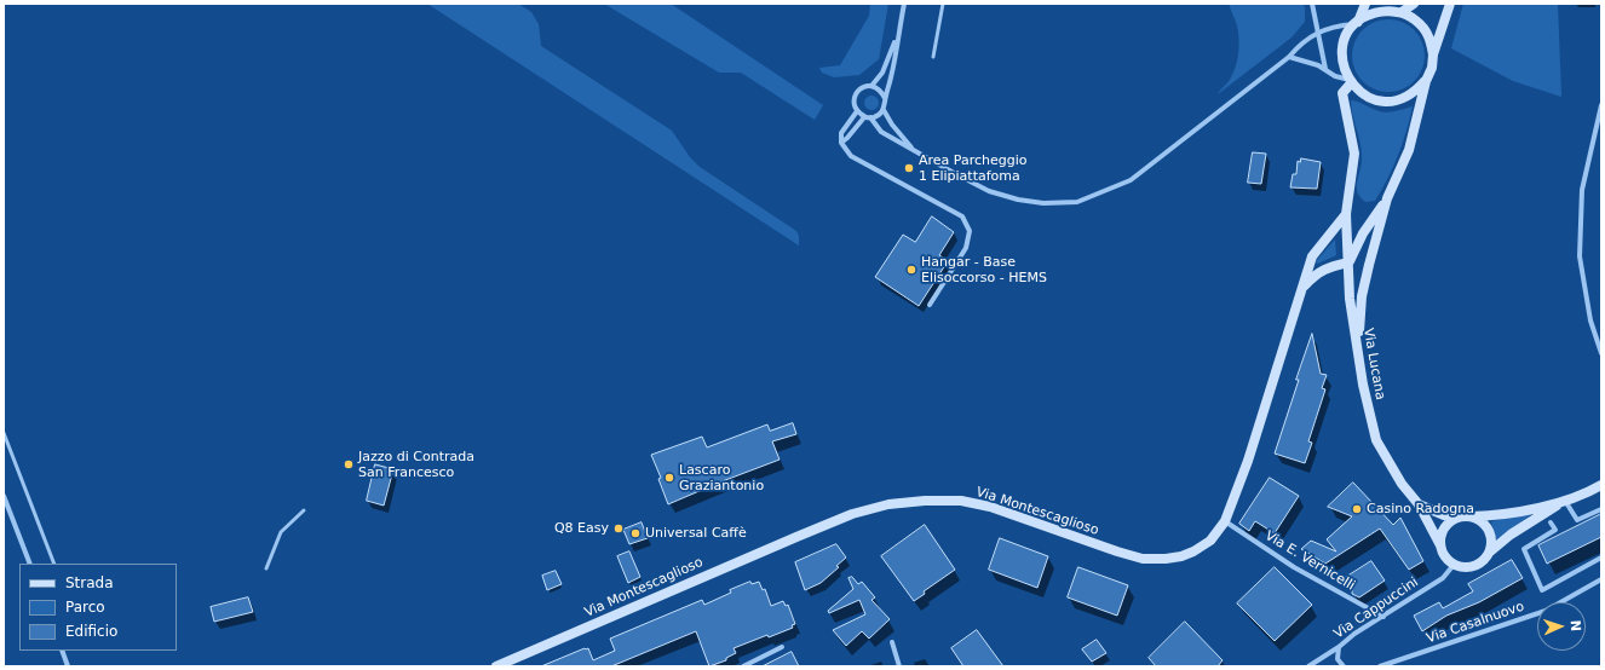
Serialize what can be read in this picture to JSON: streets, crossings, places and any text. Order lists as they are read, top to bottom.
{
  "streets": {
    "main road": ["Via Lucana", "Via Montescaglioso"],
    "street": ["Via E. Vernicelli", "Via Cappuccini", "Via Casalnuovo"]
  },
  "crossings": [
    ["Via Lucana", "Via Montescaglioso"],
    ["Via Lucana", "Via Cappuccini"],
    ["Via Montescaglioso", "Via E. Vernicelli"],
    ["Via E. Vernicelli", "Via Cappuccini"]
  ],
  "places": [
    "Area Parcheggio 1 Elipiattafoma",
    "Hangar - Base Elisoccorso - HEMS",
    "Jazzo di Contrada San Francesco",
    "Lascaro Graziantonio",
    "Casino Radogna",
    "Q8 Easy",
    "Universal Caffè"
  ],
  "legend": ["Strada", "Parco", "Edificio"],
  "north": "right"
}
